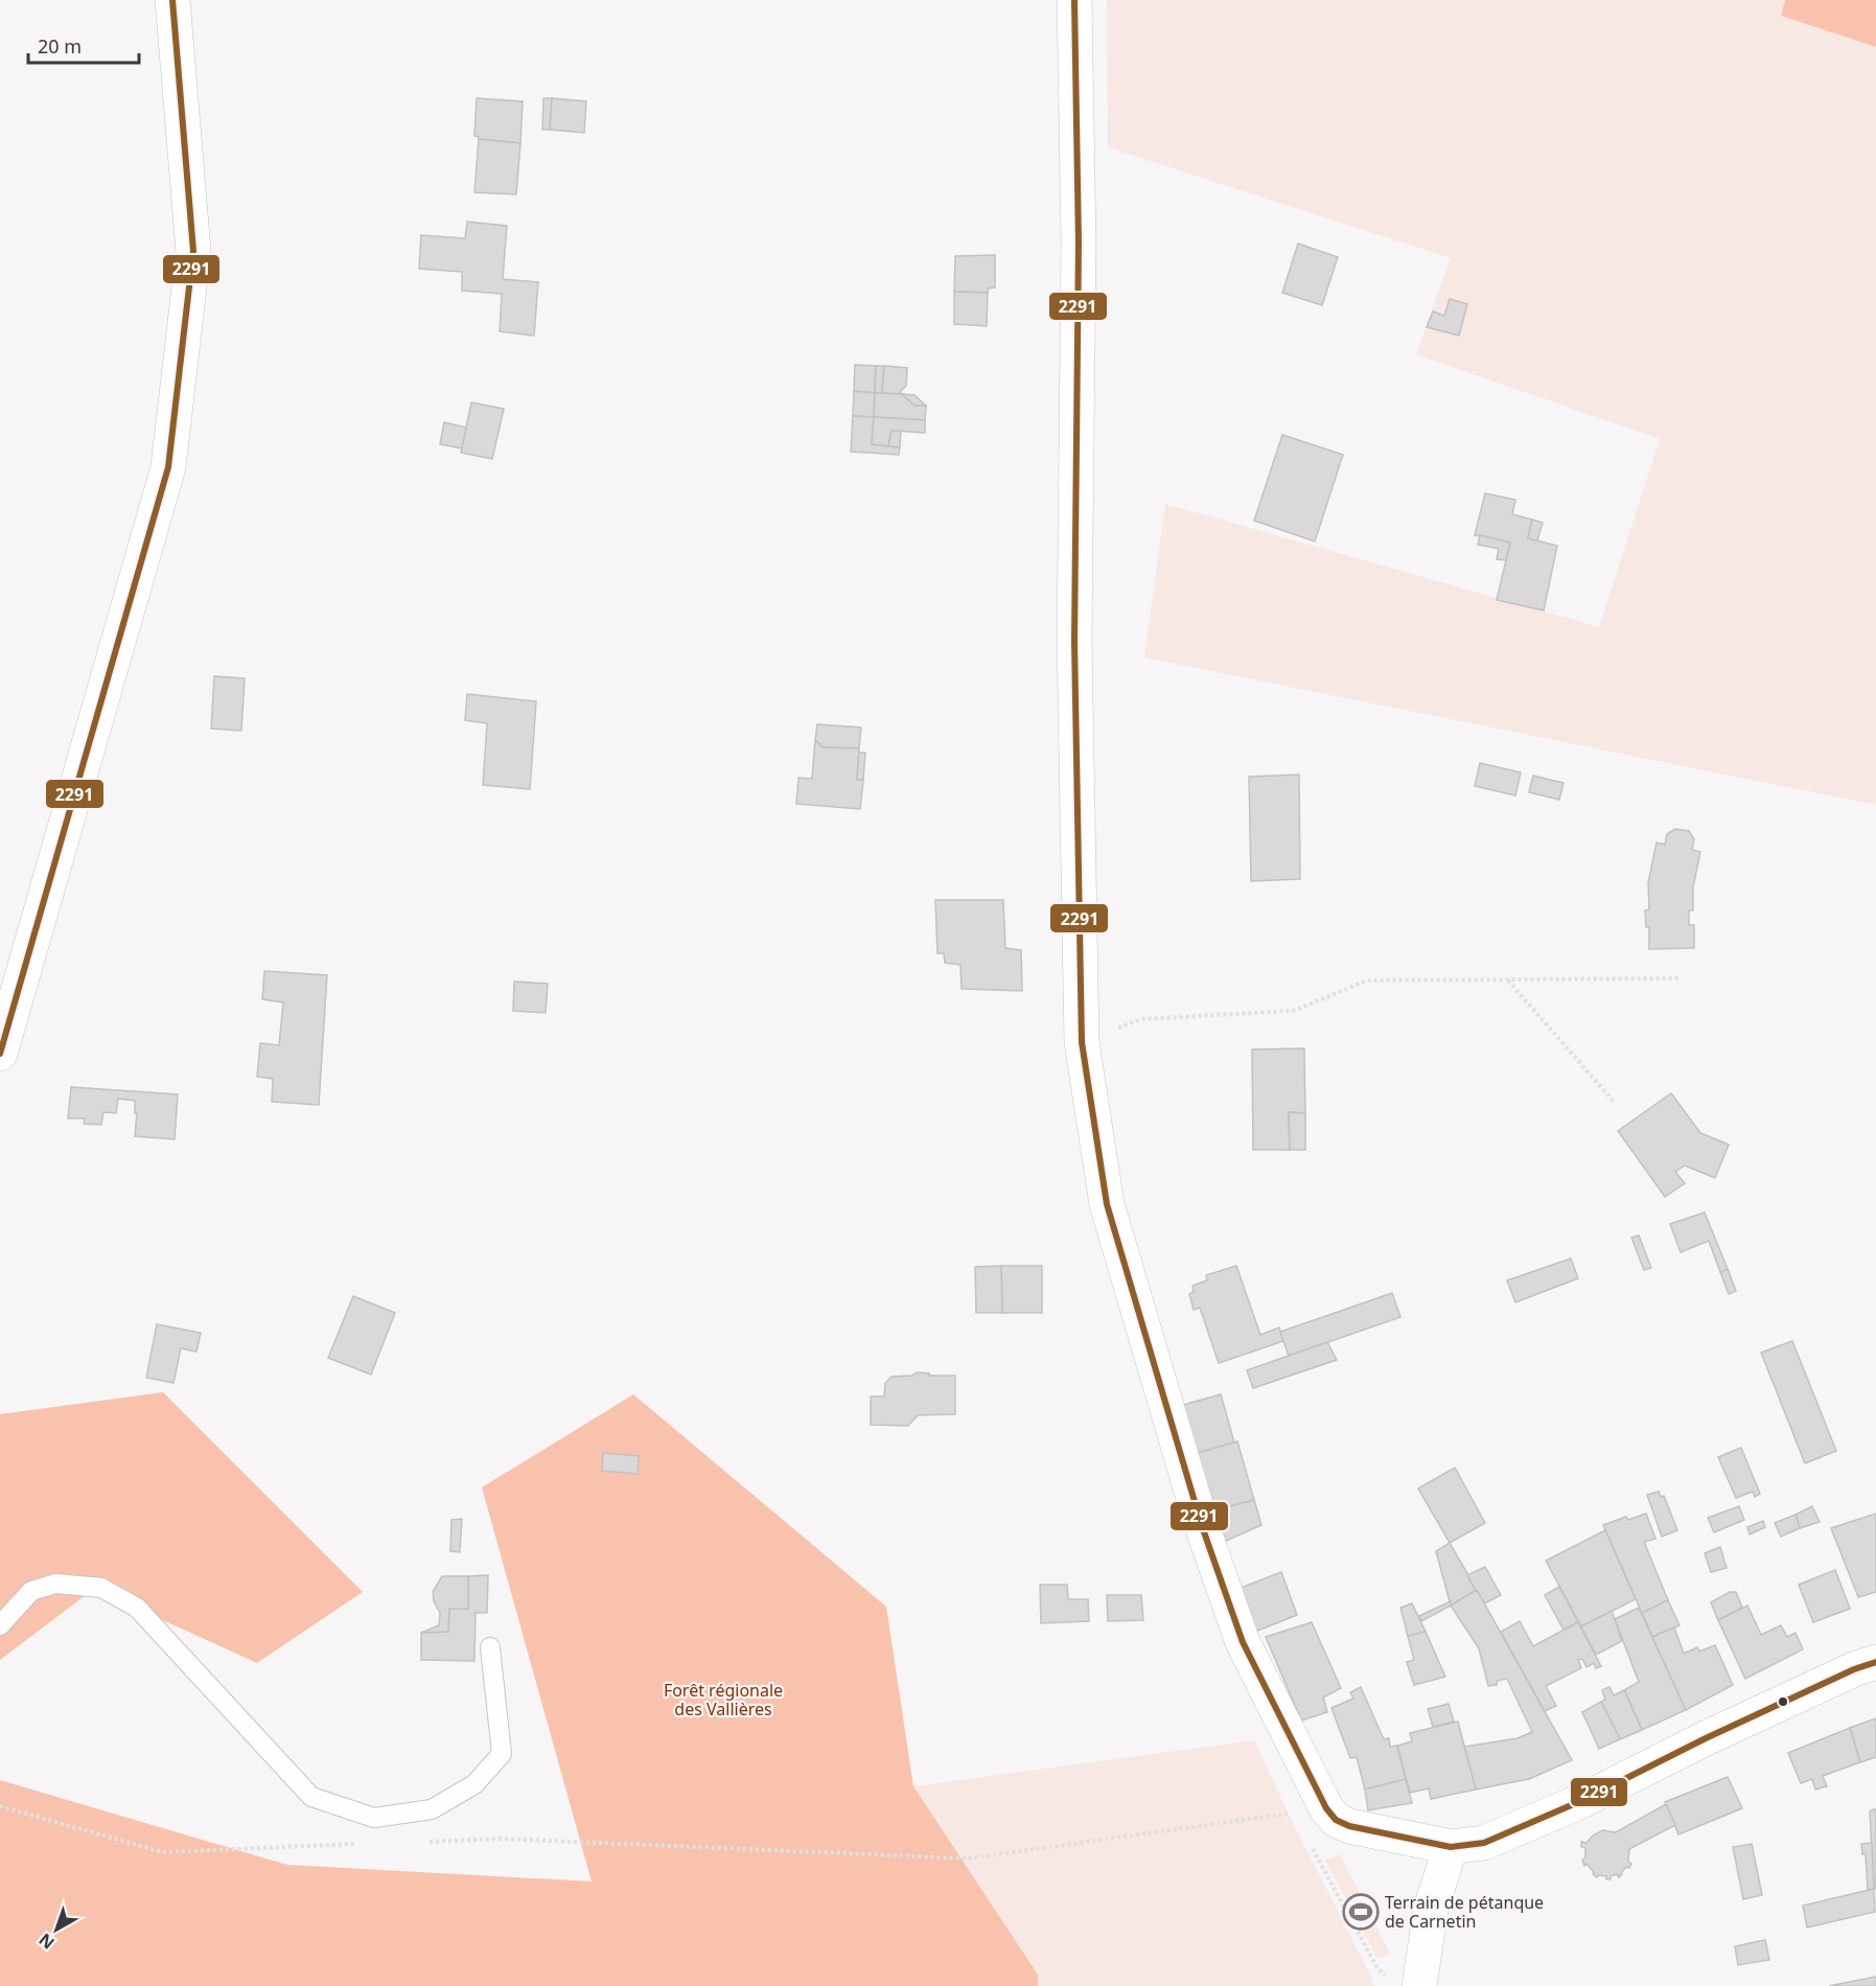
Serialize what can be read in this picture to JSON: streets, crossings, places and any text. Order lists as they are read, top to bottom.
{
  "parks": ["Forêt régionale des Vallières"],
  "places": {
    "sports": ["Terrain de pétanque de Carnetin"]
  },
  "lines": ["transit line 2291"],
  "scale_bar": "20 m",
  "north": "bottom left"
}
